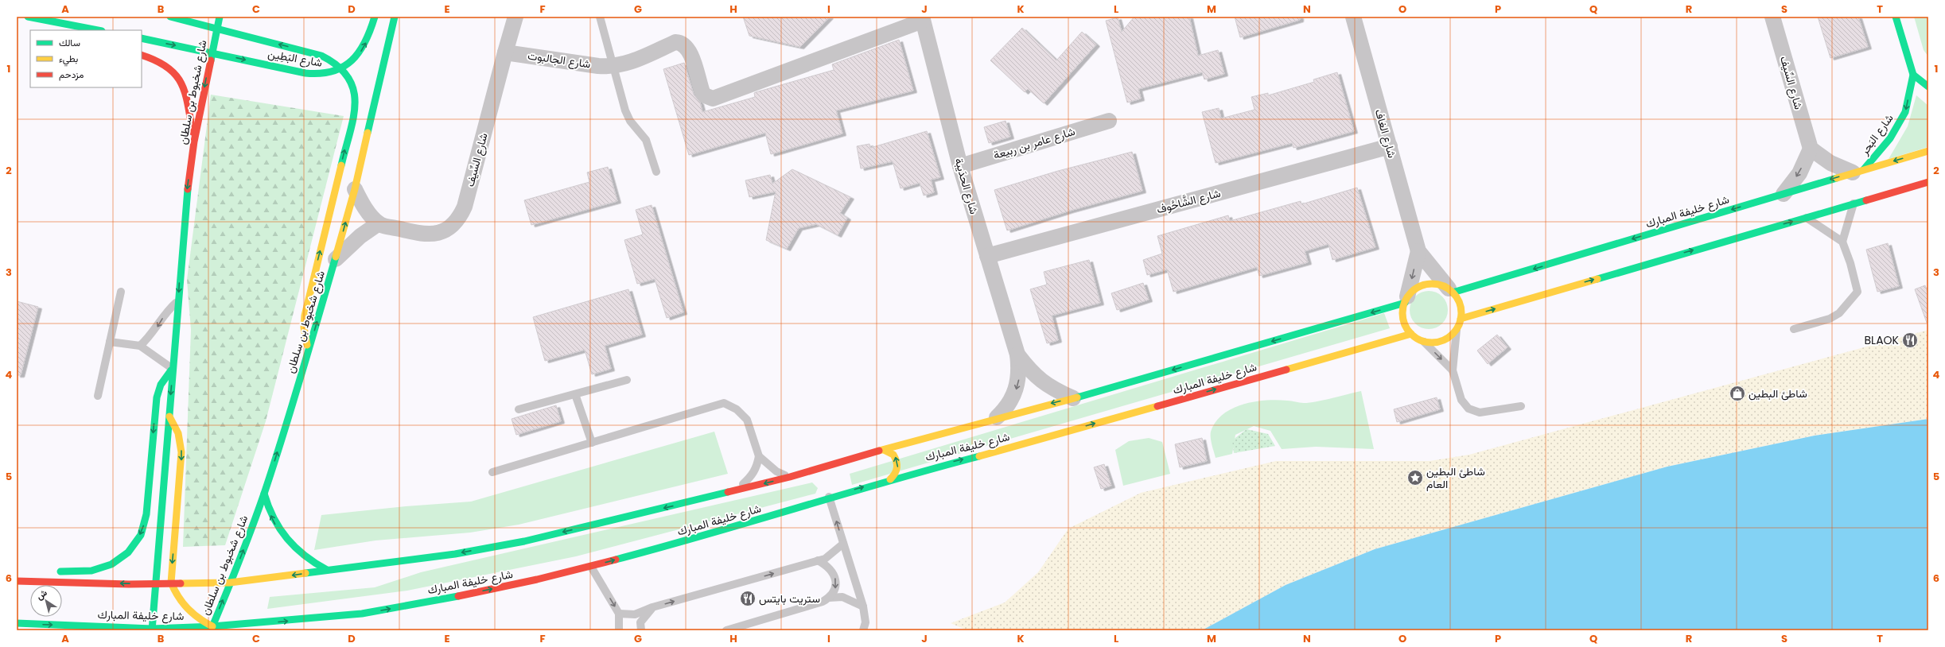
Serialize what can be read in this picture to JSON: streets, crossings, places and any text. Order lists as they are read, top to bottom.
{
  "streets": {
    "street": [
      "شارع البَطِين",
      "شارع الجالبوت",
      "شارع السِّيف",
      "شارع شخبوط بن سلطان",
      "شارع الغاف",
      "شارع البَحر",
      "شارع عامر بن ربيعة",
      "شارع الحدَيبة",
      "شارع الشَّاحُوف",
      "شارع خليفة المبارك"
    ]
  },
  "crossings": [
    ["شارع البَطِين", "شارع شخبوط بن سلطان"],
    ["شارع الجالبوت", "شارع السِّيف"],
    ["شارع الجالبوت", "شارع الحدَيبة"],
    ["شارع شخبوط بن سلطان", "شارع خليفة المبارك"],
    ["شارع الغاف", "شارع الشَّاحُوف"],
    ["شارع الغاف", "شارع خليفة المبارك"],
    ["شارع البَحر", "شارع خليفة المبارك"],
    ["شارع عامر بن ربيعة", "شارع الحدَيبة"],
    ["شارع الحدَيبة", "شارع الشَّاحُوف"],
    ["شارع الحدَيبة", "شارع خليفة المبارك"]
  ],
  "one_way": ["شارع البَحر"],
  "places": {
    "restaurant": ["BLAOK", "ستريت بايتس"],
    "shop": ["شاطئ البطين"],
    "place": ["شاطئ البطين العام"]
  },
  "legend": ["سالك", "بطيء", "مزدحم"],
  "north": "top left",
  "grid": {
    "columns": [
      "A",
      "B",
      "C",
      "D",
      "E",
      "F",
      "G",
      "H",
      "I",
      "J",
      "K",
      "L",
      "M",
      "N",
      "O",
      "P",
      "Q",
      "R",
      "S",
      "T"
    ],
    "rows": [
      "1",
      "2",
      "3",
      "4",
      "5",
      "6"
    ]
  }
}
